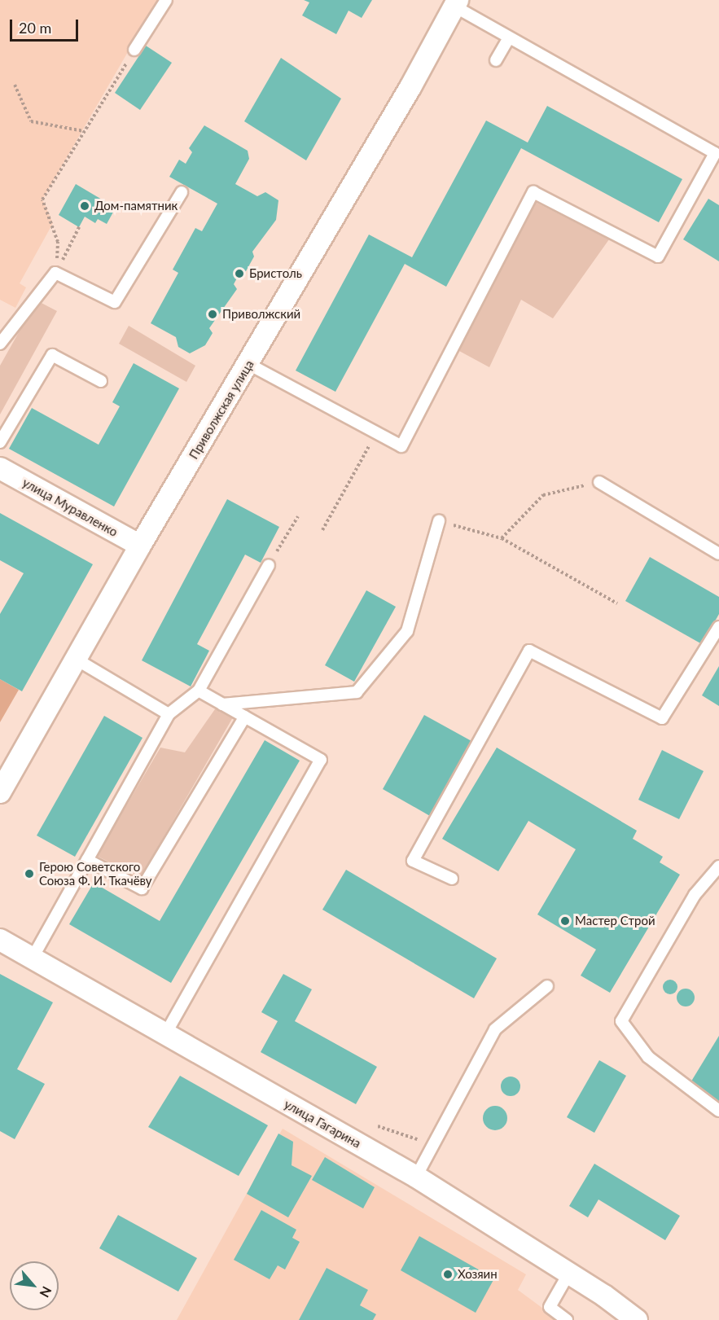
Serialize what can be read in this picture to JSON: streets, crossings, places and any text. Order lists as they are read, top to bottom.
{
  "streets": {
    "street": ["Приволжская улица", "улица Муравленко", "улица Гагарина"]
  },
  "crossings": [
    ["Приволжская улица", "улица Муравленко"]
  ],
  "places": [
    "Дом-памятник",
    "Бристоль",
    "Приволжский",
    "Герою Советского Союза Ф. И. Ткачёву",
    "Мастер Строй",
    "Хозяин"
  ],
  "scale_bar": "20 m",
  "north": "bottom right"
}
